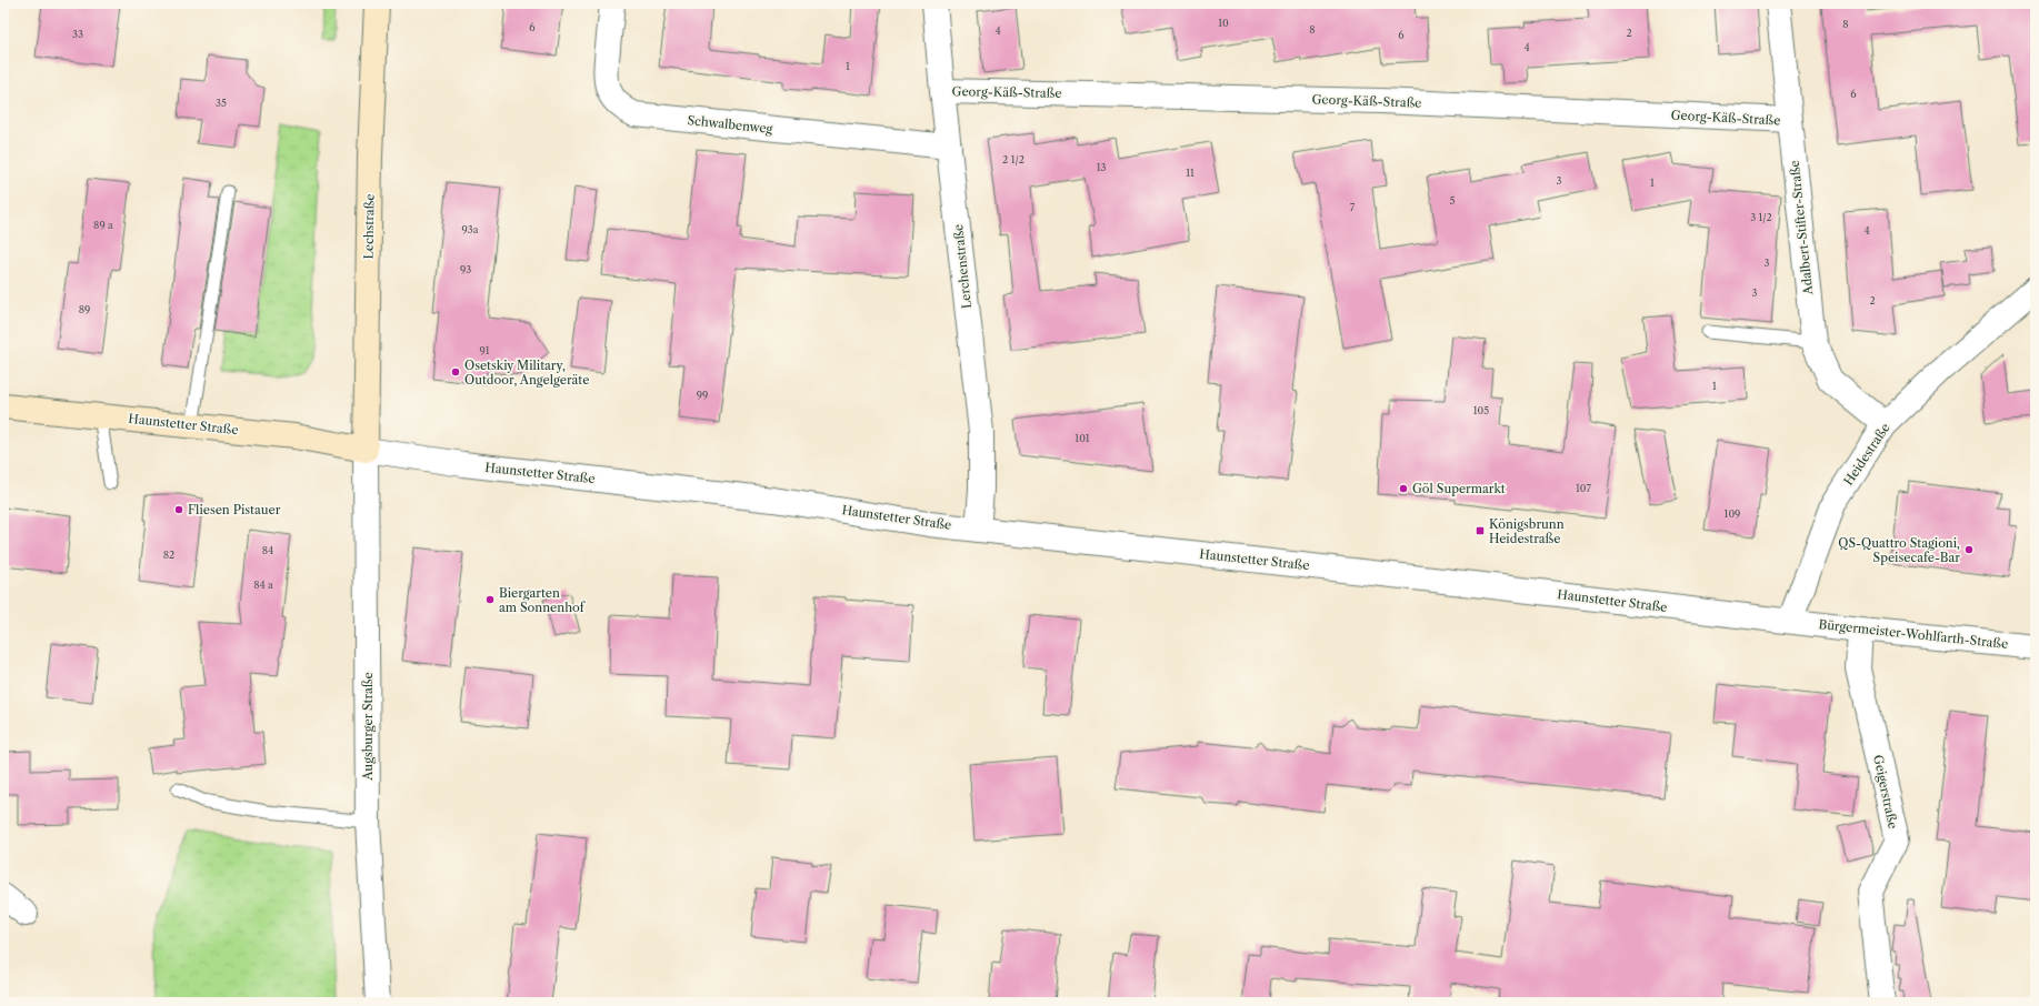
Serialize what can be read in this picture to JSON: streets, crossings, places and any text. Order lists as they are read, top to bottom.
{
  "streets": {
    "main road": ["Lechstraße", "Haunstetter Straße"],
    "street": [
      "Georg-Käß-Straße",
      "Schwalbenweg",
      "Adalbert-Stifter-Straße",
      "Lerchenstraße",
      "Heidestraße",
      "Bürgermeister-Wohlfarth-Straße",
      "Augsburger Straße",
      "Geigerstraße"
    ]
  },
  "crossings": [
    ["Georg-Käß-Straße", "Adalbert-Stifter-Straße"],
    ["Georg-Käß-Straße", "Lerchenstraße"],
    ["Schwalbenweg", "Lerchenstraße"],
    ["Lechstraße", "Haunstetter Straße"],
    ["Lechstraße", "Augsburger Straße"],
    ["Adalbert-Stifter-Straße", "Heidestraße"],
    ["Lerchenstraße", "Haunstetter Straße"],
    ["Haunstetter Straße", "Heidestraße"],
    ["Haunstetter Straße", "Bürgermeister-Wohlfarth-Straße"],
    ["Haunstetter Straße", "Augsburger Straße"],
    ["Heidestraße", "Bürgermeister-Wohlfarth-Straße"],
    ["Bürgermeister-Wohlfarth-Straße", "Geigerstraße"]
  ],
  "places": {
    "other": [
      "Osetskiy Military, Outdoor, Angelgeräte",
      "Göl Supermarkt",
      "Fliesen Pistauer",
      "QS-Quattro Stagioni, Speisecafe-Bar",
      "Biergarten am Sonnenhof"
    ],
    "transit": ["Königsbrunn Heidestraße"]
  },
  "house_numbers": [
    "10",
    "8",
    "6",
    "8",
    "4",
    "2",
    "33",
    "6",
    "4",
    "1",
    "6",
    "35",
    "2 1/2",
    "13",
    "11",
    "3",
    "1",
    "5",
    "7",
    "3 1/2",
    "89 a",
    "93a",
    "4",
    "3",
    "93",
    "3",
    "2",
    "89",
    "91",
    "1",
    "99",
    "105",
    "101",
    "107",
    "109",
    "84",
    "82",
    "84 a"
  ]
}
